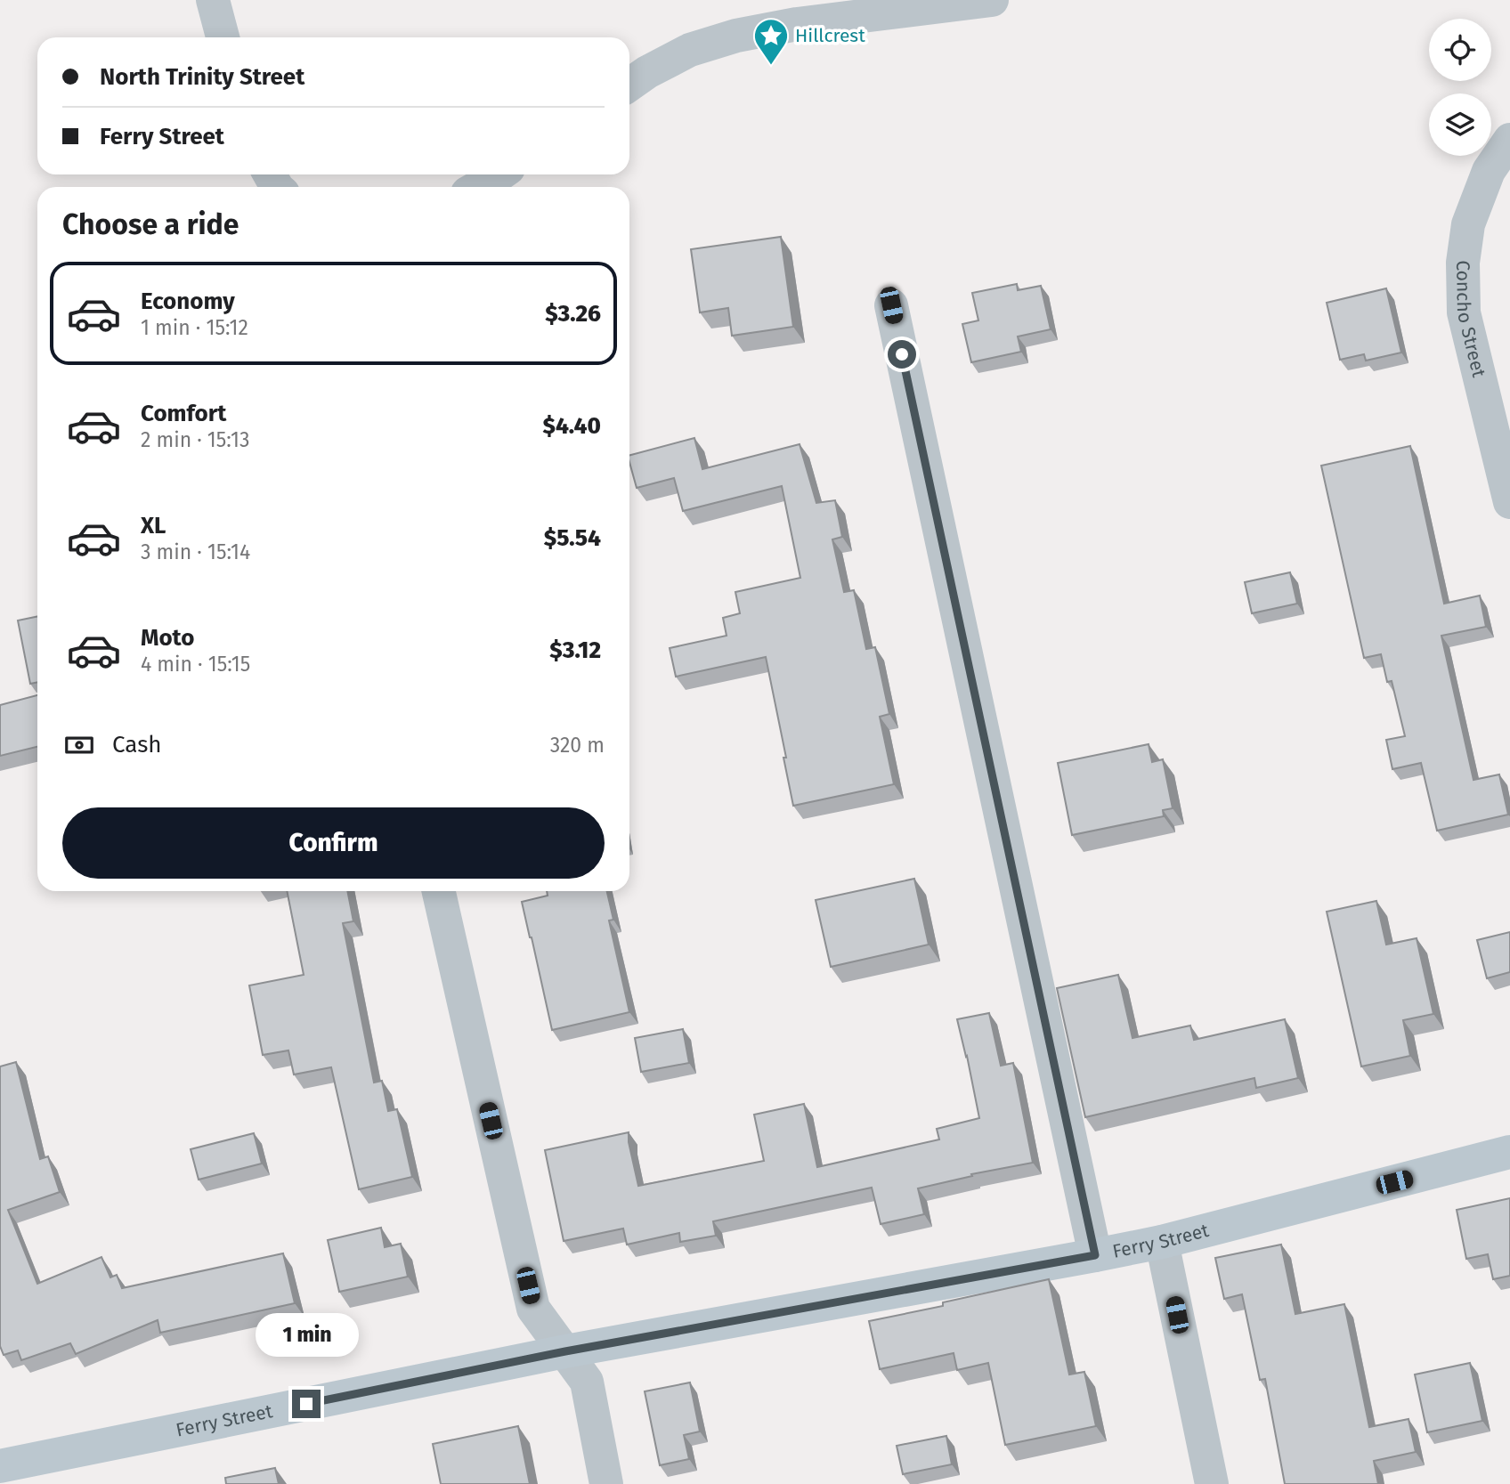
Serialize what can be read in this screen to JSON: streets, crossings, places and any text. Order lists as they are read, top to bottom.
{
  "streets": {
    "street": ["Concho Street", "Ferry Street"]
  },
  "places": {
    "place": ["Hillcrest"]
  },
  "page": {
    "banner": ["North Trinity Street", "Ferry Street"],
    "heading": "Choose a ride",
    "list": [
      {
        "name": "Economy",
        "note": "1 min · 15:12",
        "value": "$3.26"
      },
      {
        "name": "Comfort",
        "note": "2 min · 15:13",
        "value": "$4.40"
      },
      {
        "name": "XL",
        "note": "3 min · 15:14",
        "value": "$5.54"
      },
      {
        "name": "Moto",
        "note": "4 min · 15:15",
        "value": "$3.12"
      }
    ],
    "pay": ["Cash", "320 m"],
    "buttons": "Confirm",
    "bubble": "1 min"
  }
}
